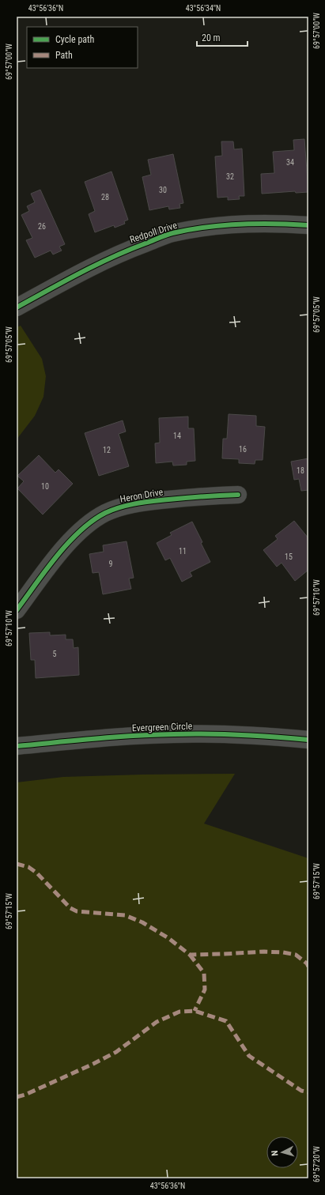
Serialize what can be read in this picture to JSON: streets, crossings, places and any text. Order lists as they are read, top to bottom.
{
  "streets": {
    "street": ["Redpoll Drive", "Heron Drive", "Evergreen Circle"]
  },
  "house_numbers": [
    "34",
    "32",
    "30",
    "28",
    "26",
    "14",
    "16",
    "12",
    "18",
    "10",
    "11",
    "15",
    "9",
    "5"
  ],
  "legend": ["Cycle path", "Path"],
  "scale_bar": "20 m",
  "north": "left",
  "coordinates": [
    "43°56'36\"N",
    "43°56'34\"N",
    "69°57'00\"W",
    "69°57'05\"W",
    "69°57'10\"W",
    "69°57'15\"W",
    "69°57'20\"W"
  ]
}
